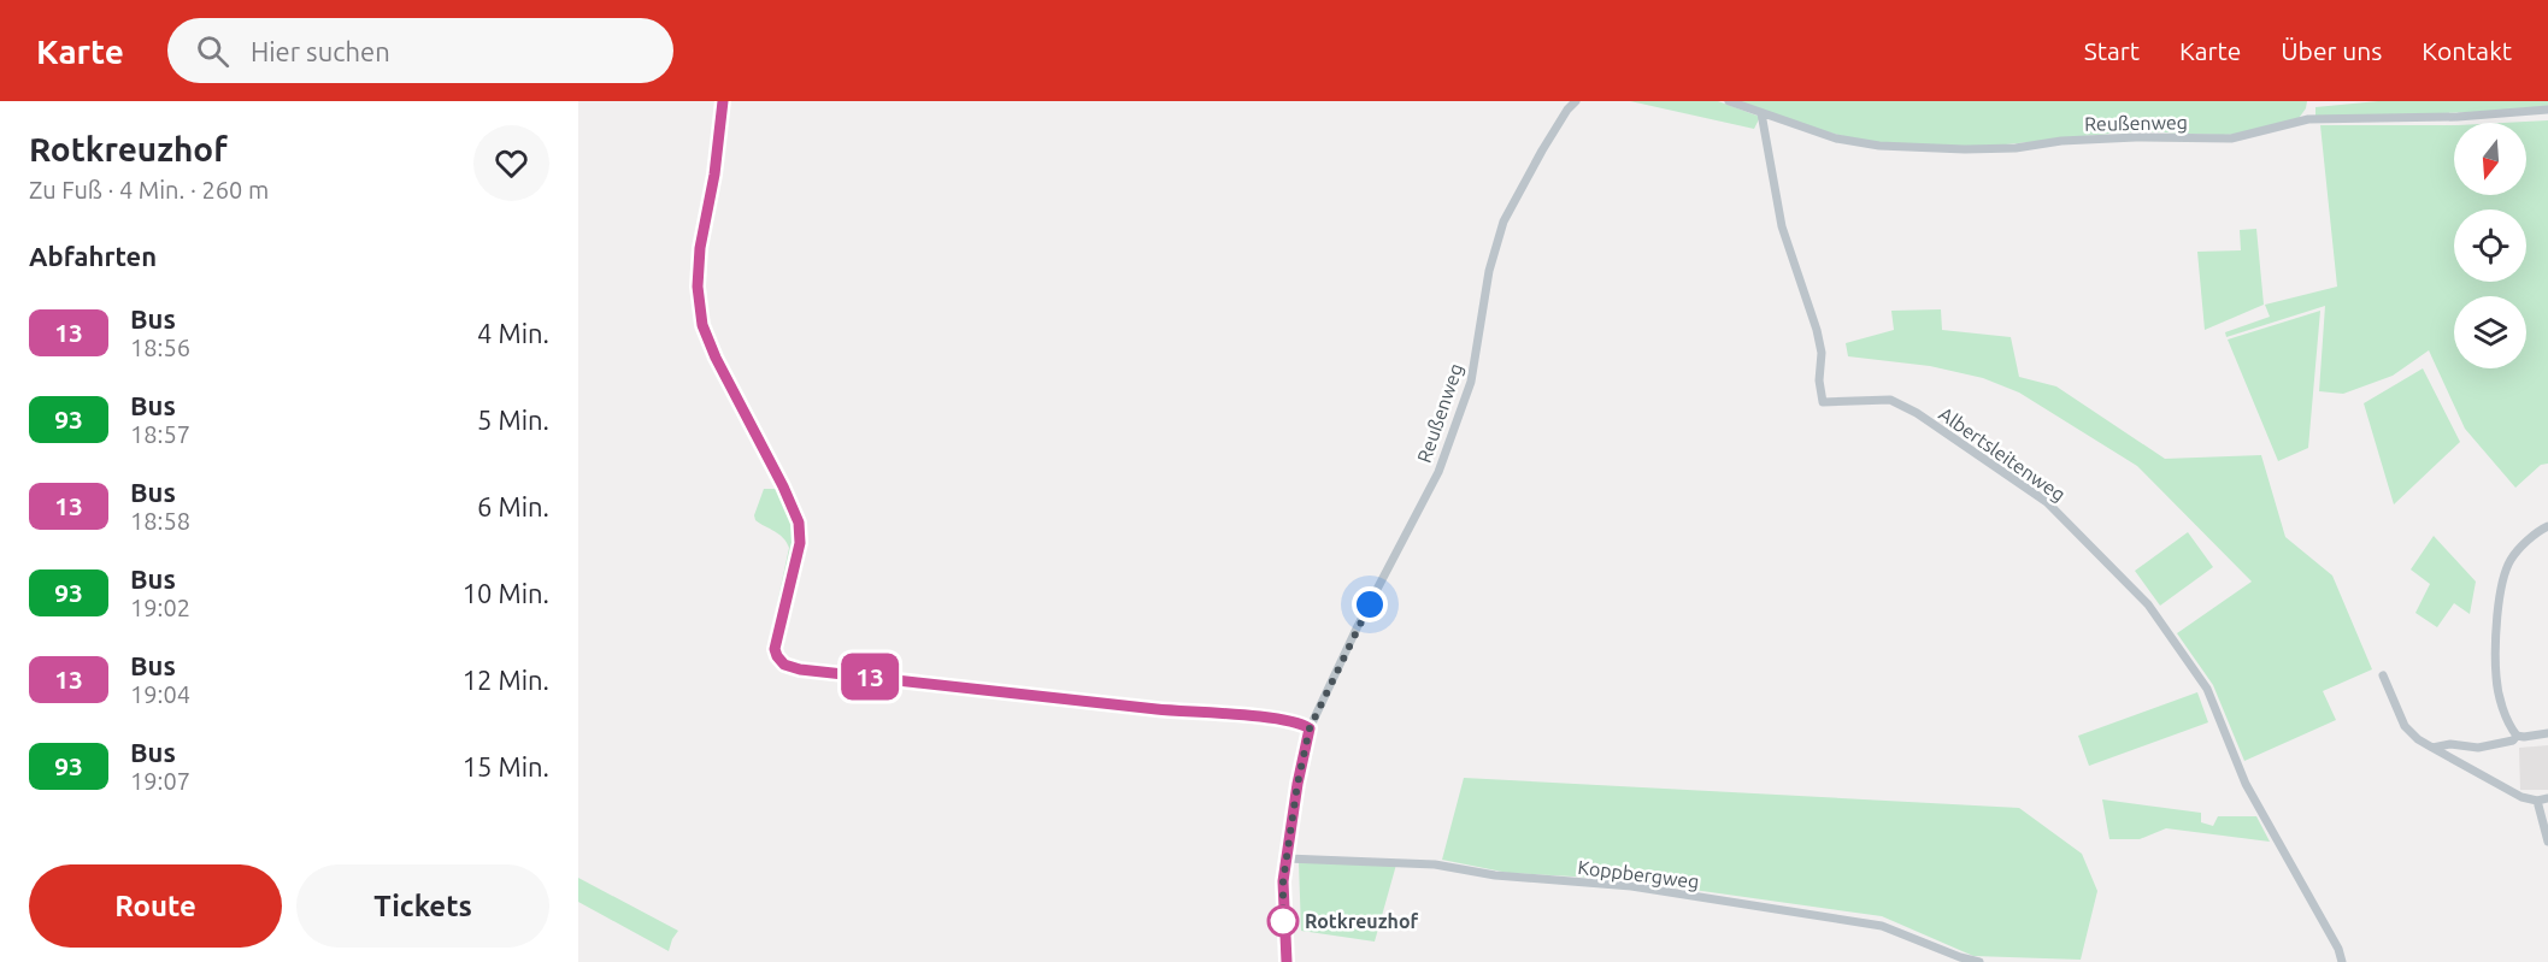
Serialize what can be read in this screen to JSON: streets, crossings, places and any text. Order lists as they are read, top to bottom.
{
  "streets": {
    "street": ["Reußenweg", "Albertsleitenweg", "Koppbergweg"]
  },
  "crossings": [
    ["Reußenweg", "Albertsleitenweg"]
  ],
  "places": ["Rotkreuzhof"],
  "lines": ["bus line 13"],
  "north": "bottom",
  "page": {
    "header": "Karte",
    "search": "Hier suchen",
    "nav": [
      "Start",
      "Karte",
      "Über uns",
      "Kontakt"
    ],
    "heading": [
      ["Rotkreuzhof", "Zu Fuß · 4 Min. · 260 m"],
      "Abfahrten"
    ],
    "on_map": "13",
    "list": [
      {
        "mark": "13",
        "name": "Bus",
        "note": "18:56",
        "value": "4 Min."
      },
      {
        "mark": "93",
        "name": "Bus",
        "note": "18:57",
        "value": "5 Min."
      },
      {
        "mark": "13",
        "name": "Bus",
        "note": "18:58",
        "value": "6 Min."
      },
      {
        "mark": "93",
        "name": "Bus",
        "note": "19:02",
        "value": "10 Min."
      },
      {
        "mark": "13",
        "name": "Bus",
        "note": "19:04",
        "value": "12 Min."
      },
      {
        "mark": "93",
        "name": "Bus",
        "note": "19:07",
        "value": "15 Min."
      }
    ],
    "buttons": ["Route", "Tickets"]
  }
}
